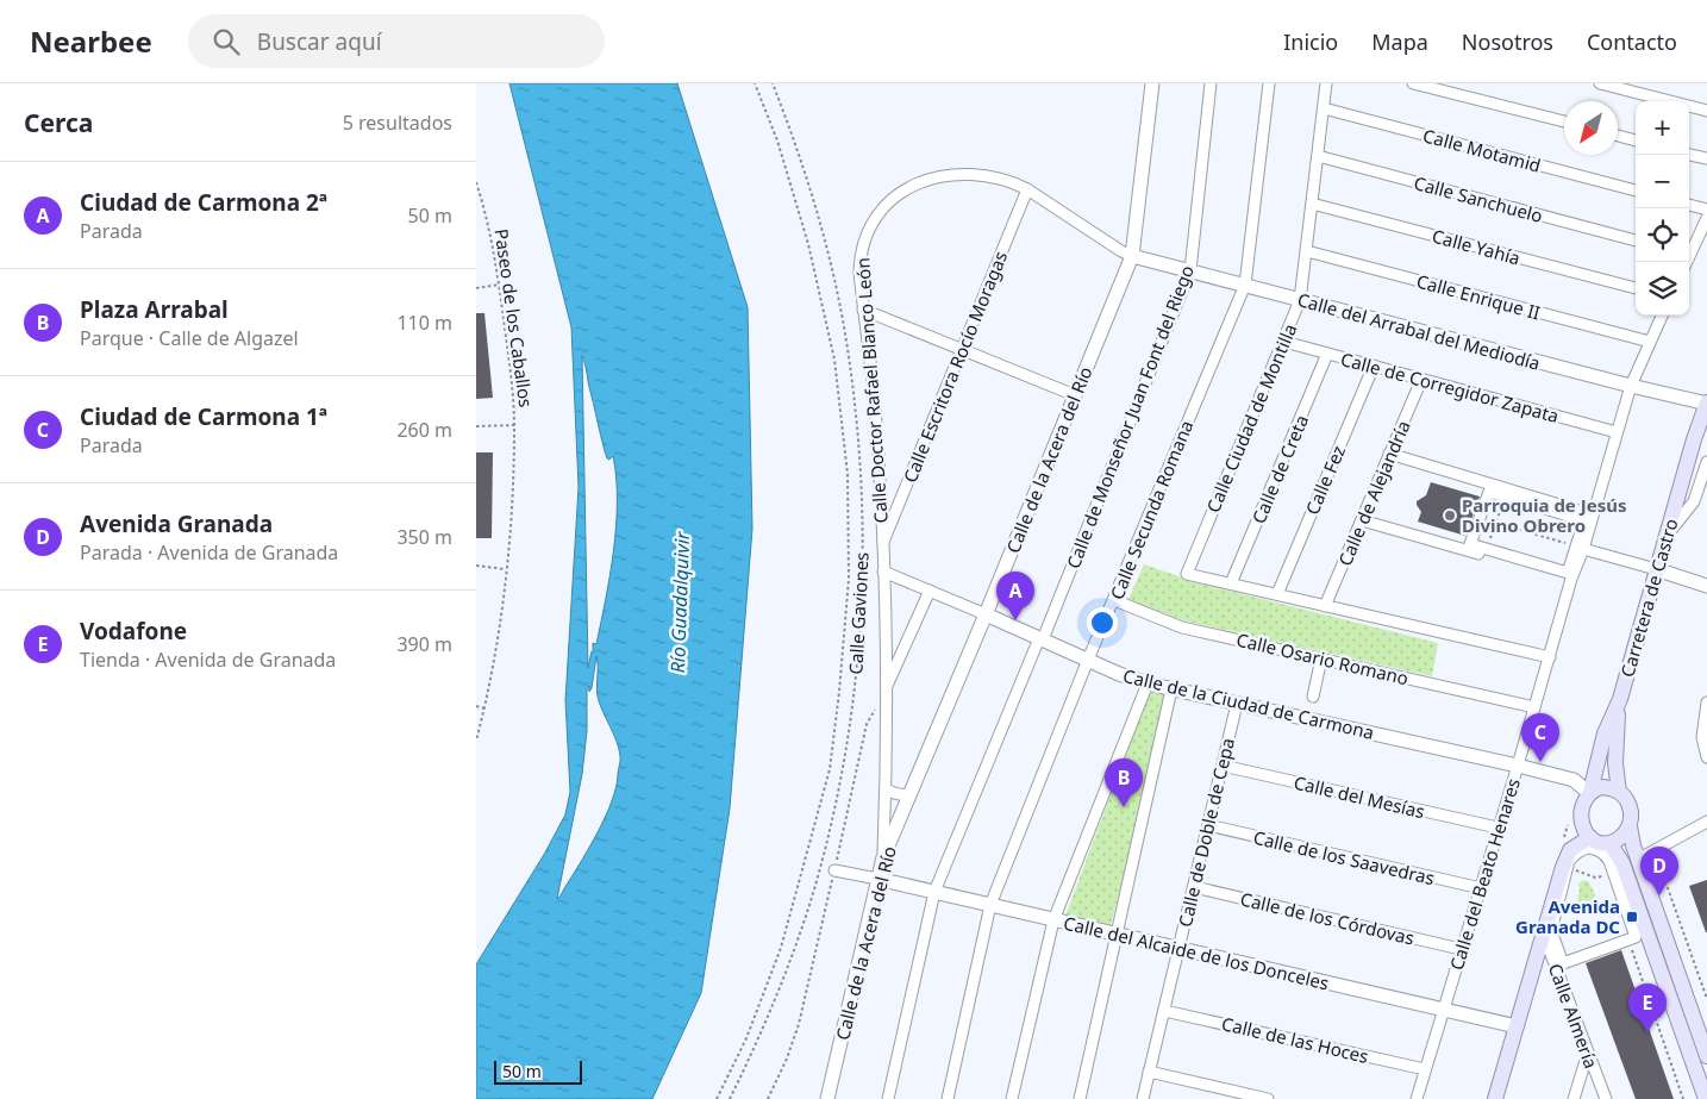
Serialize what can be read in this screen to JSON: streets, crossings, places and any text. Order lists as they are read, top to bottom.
{
  "streets": {
    "main road": ["Carretera de Castro"],
    "street": [
      "Calle Motamid",
      "Calle Sanchuelo",
      "Calle Yahía",
      "Calle Enrique II",
      "Calle del Arrabal del Mediodía",
      "Calle Escritora Rocío Moragas",
      "Calle de Corregidor Zapata",
      "Calle Doctor Rafael Blanco León",
      "Calle de Monseñor Juan Font del Riego",
      "Calle Ciudad de Montilla",
      "Calle de la Acera del Río",
      "Calle de Creta",
      "Calle Fez",
      "Calle de Alejandría",
      "Calle Secunda Romana",
      "Calle Osario Romano",
      "Calle de la Ciudad de Carmona",
      "Calle del Mesías",
      "Calle de Doble de Cepa",
      "Calle de los Saavedras",
      "Calle del Beato Henares",
      "Calle de los Córdovas",
      "Calle del Alcaide de los Donceles",
      "Calle Almería",
      "Calle de las Hoces"
    ],
    "path": ["Paseo de los Caballos", "Calle Gaviones"]
  },
  "crossings": [
    ["Calle Motamid", "Calle Ciudad de Montilla"],
    ["Calle Sanchuelo", "Calle Ciudad de Montilla"],
    ["Calle Yahía", "Calle Ciudad de Montilla"],
    ["Calle Enrique II", "Calle Ciudad de Montilla"],
    ["Calle Enrique II", "Calle del Beato Henares"],
    ["Calle del Arrabal del Mediodía", "Calle Doctor Rafael Blanco León"],
    ["Calle del Arrabal del Mediodía", "Calle de Monseñor Juan Font del Riego"],
    ["Calle del Arrabal del Mediodía", "Calle Ciudad de Montilla"],
    ["Calle del Arrabal del Mediodía", "Calle de la Acera del Río"],
    ["Calle del Arrabal del Mediodía", "Calle Secunda Romana"],
    ["Calle del Arrabal del Mediodía", "Carretera de Castro"],
    ["Calle del Arrabal del Mediodía", "Calle del Beato Henares"],
    ["Calle Escritora Rocío Moragas", "Calle Doctor Rafael Blanco León"],
    ["Calle de Corregidor Zapata", "Calle Ciudad de Montilla"],
    ["Calle de Corregidor Zapata", "Calle de Creta"],
    ["Calle de Corregidor Zapata", "Calle Fez"],
    ["Calle de Corregidor Zapata", "Calle de Alejandría"],
    ["Calle de Corregidor Zapata", "Calle del Beato Henares"],
    ["Calle Doctor Rafael Blanco León", "Calle de la Acera del Río"],
    ["Calle Doctor Rafael Blanco León", "Calle de la Ciudad de Carmona"],
    ["Calle de Monseñor Juan Font del Riego", "Calle de la Ciudad de Carmona"],
    ["Calle de Monseñor Juan Font del Riego", "Calle del Alcaide de los Donceles"],
    ["Calle Ciudad de Montilla", "Calle de Creta"],
    ["Calle de la Acera del Río", "Calle de la Ciudad de Carmona"],
    ["Calle de la Acera del Río", "Calle del Alcaide de los Donceles"],
    ["Calle Secunda Romana", "Calle Osario Romano"],
    ["Calle Secunda Romana", "Calle de la Ciudad de Carmona"],
    ["Calle Secunda Romana", "Calle del Alcaide de los Donceles"],
    ["Carretera de Castro", "Calle de la Ciudad de Carmona"],
    ["Calle Osario Romano", "Calle del Beato Henares"],
    ["Calle de la Ciudad de Carmona", "Calle de Doble de Cepa"],
    ["Calle de la Ciudad de Carmona", "Calle del Beato Henares"],
    ["Calle del Mesías", "Calle de Doble de Cepa"],
    ["Calle del Mesías", "Calle del Beato Henares"],
    ["Calle de Doble de Cepa", "Calle de los Saavedras"],
    ["Calle de Doble de Cepa", "Calle de los Córdovas"],
    ["Calle de Doble de Cepa", "Calle del Alcaide de los Donceles"],
    ["Calle de Doble de Cepa", "Calle de las Hoces"],
    ["Calle de los Saavedras", "Calle del Beato Henares"],
    ["Calle del Beato Henares", "Calle de los Córdovas"],
    ["Calle del Beato Henares", "Calle del Alcaide de los Donceles"],
    ["Calle del Beato Henares", "Calle de las Hoces"]
  ],
  "water": ["Río Guadalquivir"],
  "places": {
    "other": ["Parroquia de Jesús Divino Obrero"],
    "transit": ["Avenida Granada DC"]
  },
  "scale_bar": "50 m",
  "north": "bottom left",
  "page": {
    "header": "Nearbee",
    "search": "Buscar aquí",
    "nav": [
      "Inicio",
      "Mapa",
      "Nosotros",
      "Contacto"
    ],
    "heading": ["Cerca", "5 resultados"],
    "map_buttons": ["+", "−"],
    "list": [
      {
        "mark": "A",
        "name": "Ciudad de Carmona 2ª",
        "note": "Parada",
        "value": "50 m"
      },
      {
        "mark": "B",
        "name": "Plaza Arrabal",
        "note": "Parque · Calle de Algazel",
        "value": "110 m"
      },
      {
        "mark": "C",
        "name": "Ciudad de Carmona 1ª",
        "note": "Parada",
        "value": "260 m"
      },
      {
        "mark": "D",
        "name": "Avenida Granada",
        "note": "Parada · Avenida de Granada",
        "value": "350 m"
      },
      {
        "mark": "E",
        "name": "Vodafone",
        "note": "Tienda · Avenida de Granada",
        "value": "390 m"
      }
    ],
    "pins": [
      "A",
      "C",
      "B",
      "D",
      "E"
    ],
    "scale": "50 m"
  }
}
